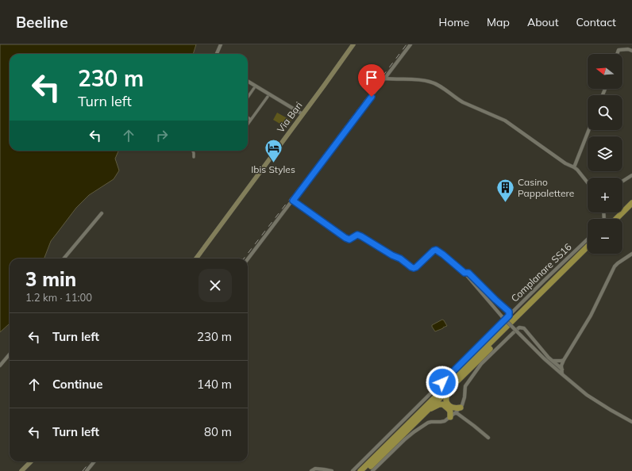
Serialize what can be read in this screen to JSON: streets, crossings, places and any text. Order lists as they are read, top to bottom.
{
  "streets": {
    "main road": ["Via Bari"],
    "street": ["Complanare SS16"]
  },
  "places": {
    "hotel": ["Ibis Styles"],
    "building": ["Casino Pappalettere"]
  },
  "north": "left",
  "page": {
    "header": "Beeline",
    "nav": [
      "Home",
      "Map",
      "About",
      "Contact"
    ],
    "map_buttons": ["+", "−"],
    "turn": ["230 m", "Turn left"],
    "heading": ["3 min", "1.2 km · 11:00"],
    "list": [
      {
        "name": "Turn left",
        "value": "230 m"
      },
      {
        "name": "Continue",
        "value": "140 m"
      },
      {
        "name": "Turn left",
        "value": "80 m"
      }
    ]
  }
}
